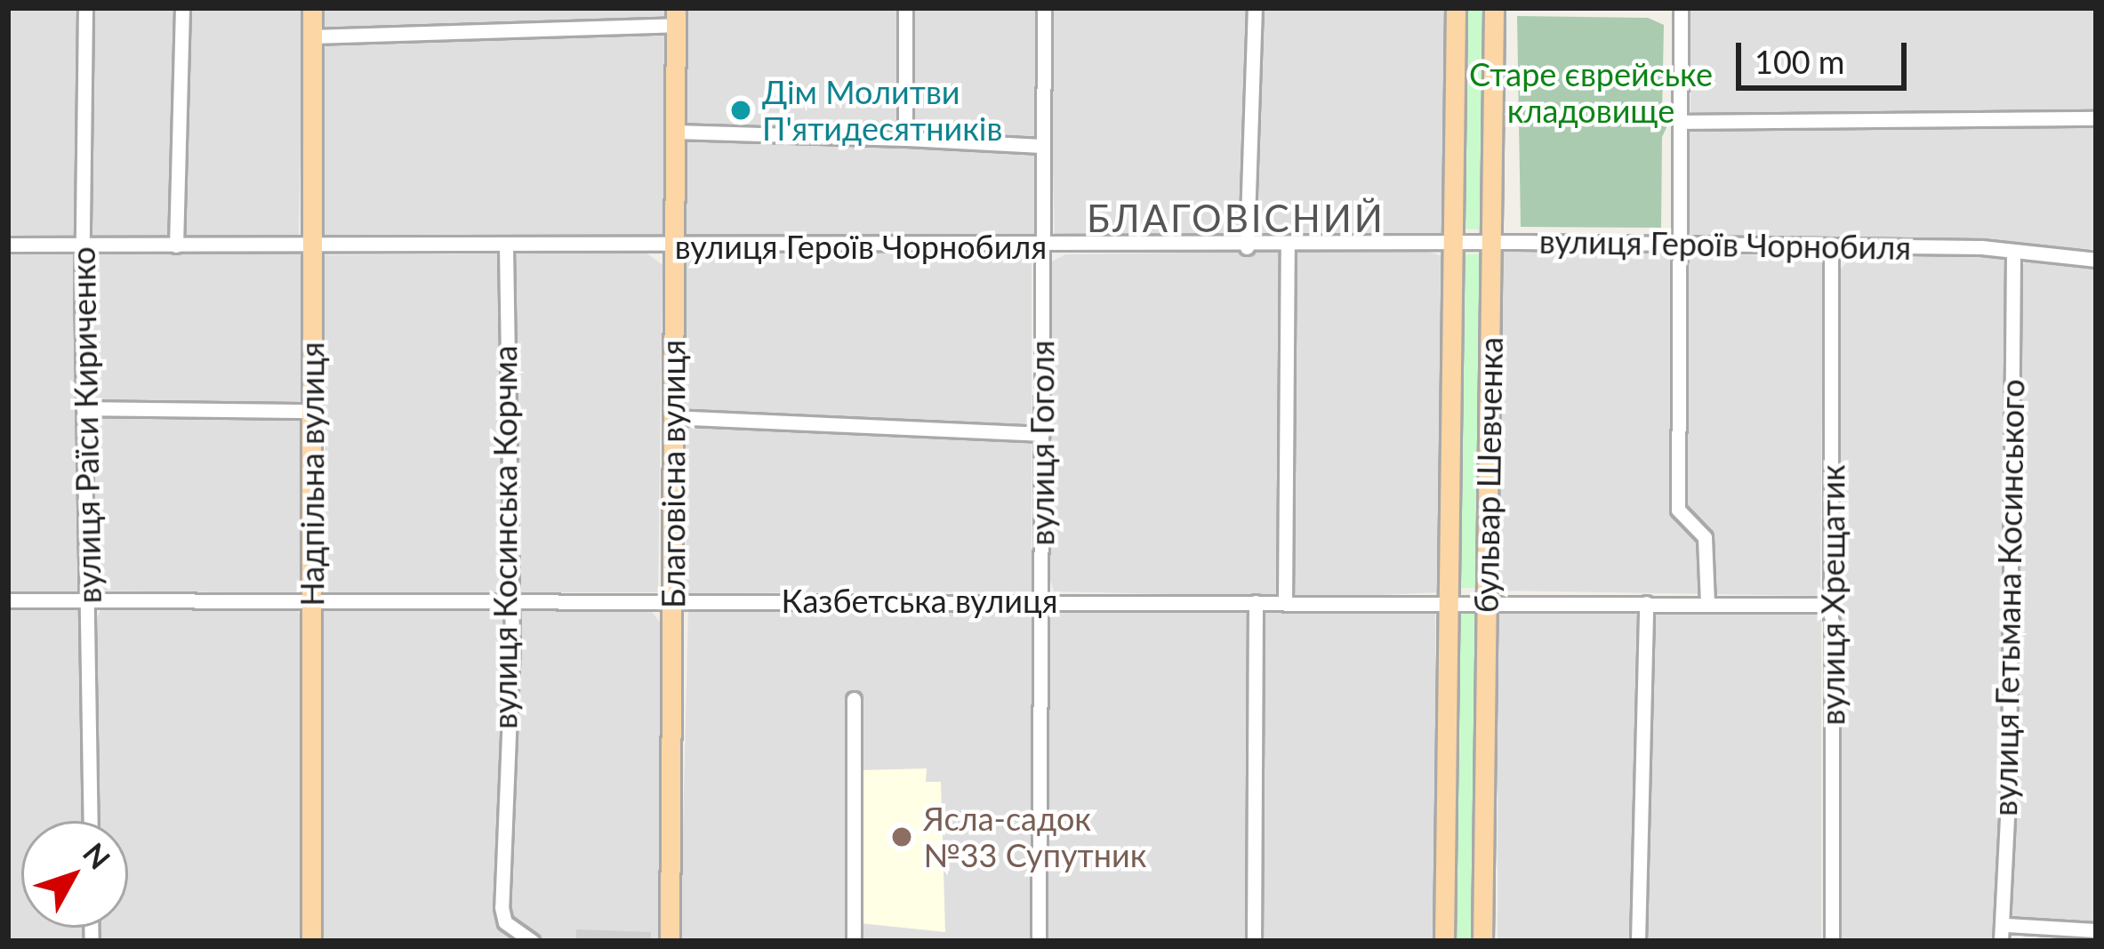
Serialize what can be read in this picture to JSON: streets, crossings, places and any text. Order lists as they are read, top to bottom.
{
  "streets": {
    "main road": ["Надпільна вулиця", "Благовісна вулиця", "бульвар Шевченка"],
    "street": [
      "вулиця Героїв Чорнобиля",
      "вулиця Раїси Кириченко",
      "вулиця Гоголя",
      "вулиця Косинська Корчма",
      "вулиця Хрещатик",
      "вулиця Гетьмана Косинського",
      "Казбетська вулиця"
    ]
  },
  "crossings": [
    ["вулиця Героїв Чорнобиля", "вулиця Раїси Кириченко"],
    ["вулиця Героїв Чорнобиля", "вулиця Гоголя"],
    ["вулиця Героїв Чорнобиля", "Надпільна вулиця"],
    ["вулиця Героїв Чорнобиля", "Благовісна вулиця"],
    ["вулиця Героїв Чорнобиля", "бульвар Шевченка"],
    ["вулиця Героїв Чорнобиля", "вулиця Косинська Корчма"],
    ["вулиця Героїв Чорнобиля", "вулиця Хрещатик"],
    ["вулиця Героїв Чорнобиля", "вулиця Гетьмана Косинського"],
    ["вулиця Раїси Кириченко", "Казбетська вулиця"],
    ["вулиця Гоголя", "Казбетська вулиця"],
    ["Надпільна вулиця", "Казбетська вулиця"],
    ["Благовісна вулиця", "Казбетська вулиця"],
    ["бульвар Шевченка", "Казбетська вулиця"],
    ["вулиця Косинська Корчма", "Казбетська вулиця"],
    ["вулиця Хрещатик", "Казбетська вулиця"]
  ],
  "districts": ["БЛАГОВІСНИЙ"],
  "parks": ["Старе єврейське кладовище"],
  "places": ["Дім Молитви П'ятидесятників", "Ясла-садок №33 Супутник"],
  "scale_bar": "100 m",
  "north": "top right"
}
